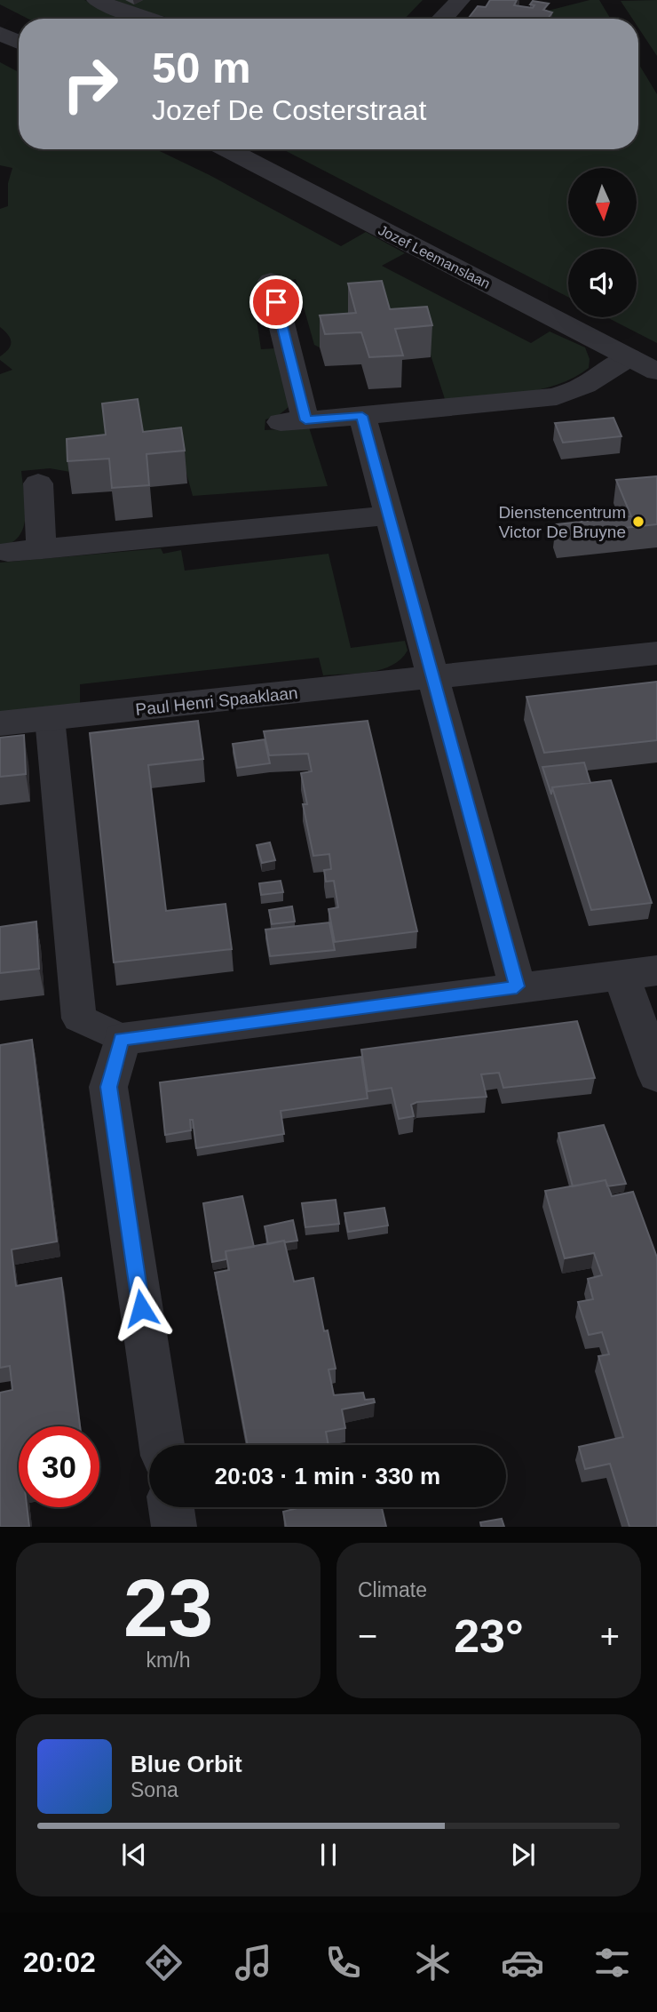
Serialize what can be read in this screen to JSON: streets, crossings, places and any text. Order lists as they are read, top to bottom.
{
  "streets": {
    "street": ["Jozef Leemanslaan", "Paul Henri Spaaklaan"]
  },
  "places": ["Dienstencentrum Victor De Bruyne"],
  "north": "bottom",
  "page": {
    "turn": ["50 m", "Jozef De Costerstraat"],
    "limit": "30",
    "trip": "20:03 · 1 min · 330 m",
    "tile": [
      ["23", "km/h"],
      "Climate"
    ],
    "heat": ["−", "23°", "+"],
    "song": ["Blue Orbit", "Sona"],
    "tabs": "20:02"
  }
}
